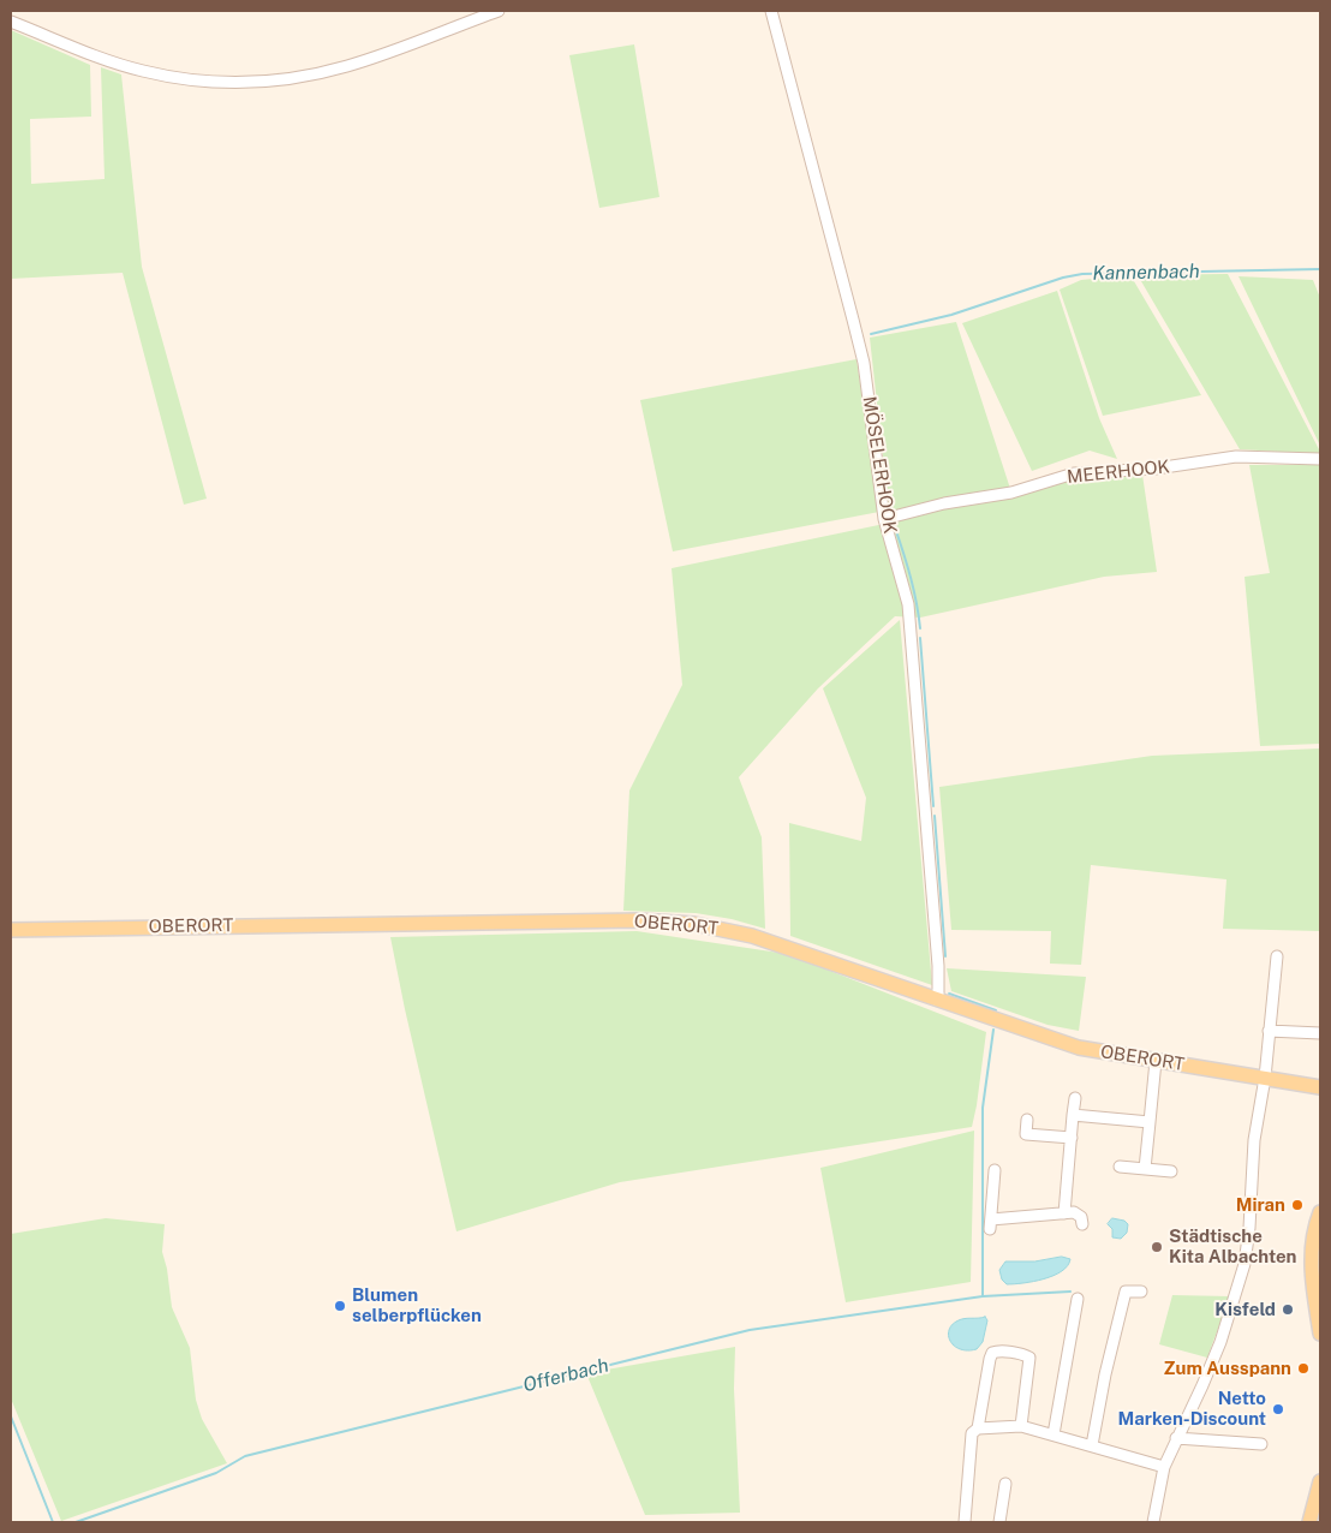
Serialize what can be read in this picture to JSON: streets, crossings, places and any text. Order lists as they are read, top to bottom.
{
  "streets": {
    "main road": ["OBERORT"],
    "street": ["MÖSELERHOOK", "MEERHOOK"]
  },
  "crossings": [
    ["MÖSELERHOOK", "MEERHOOK"],
    ["MÖSELERHOOK", "OBERORT"]
  ],
  "water": ["Kannenbach", "Offerbach"],
  "places": [
    "Miran",
    "Städtische Kita Albachten",
    "Blumen selberpflücken",
    "Kisfeld",
    "Zum Ausspann",
    "Netto Marken-Discount"
  ]
}
